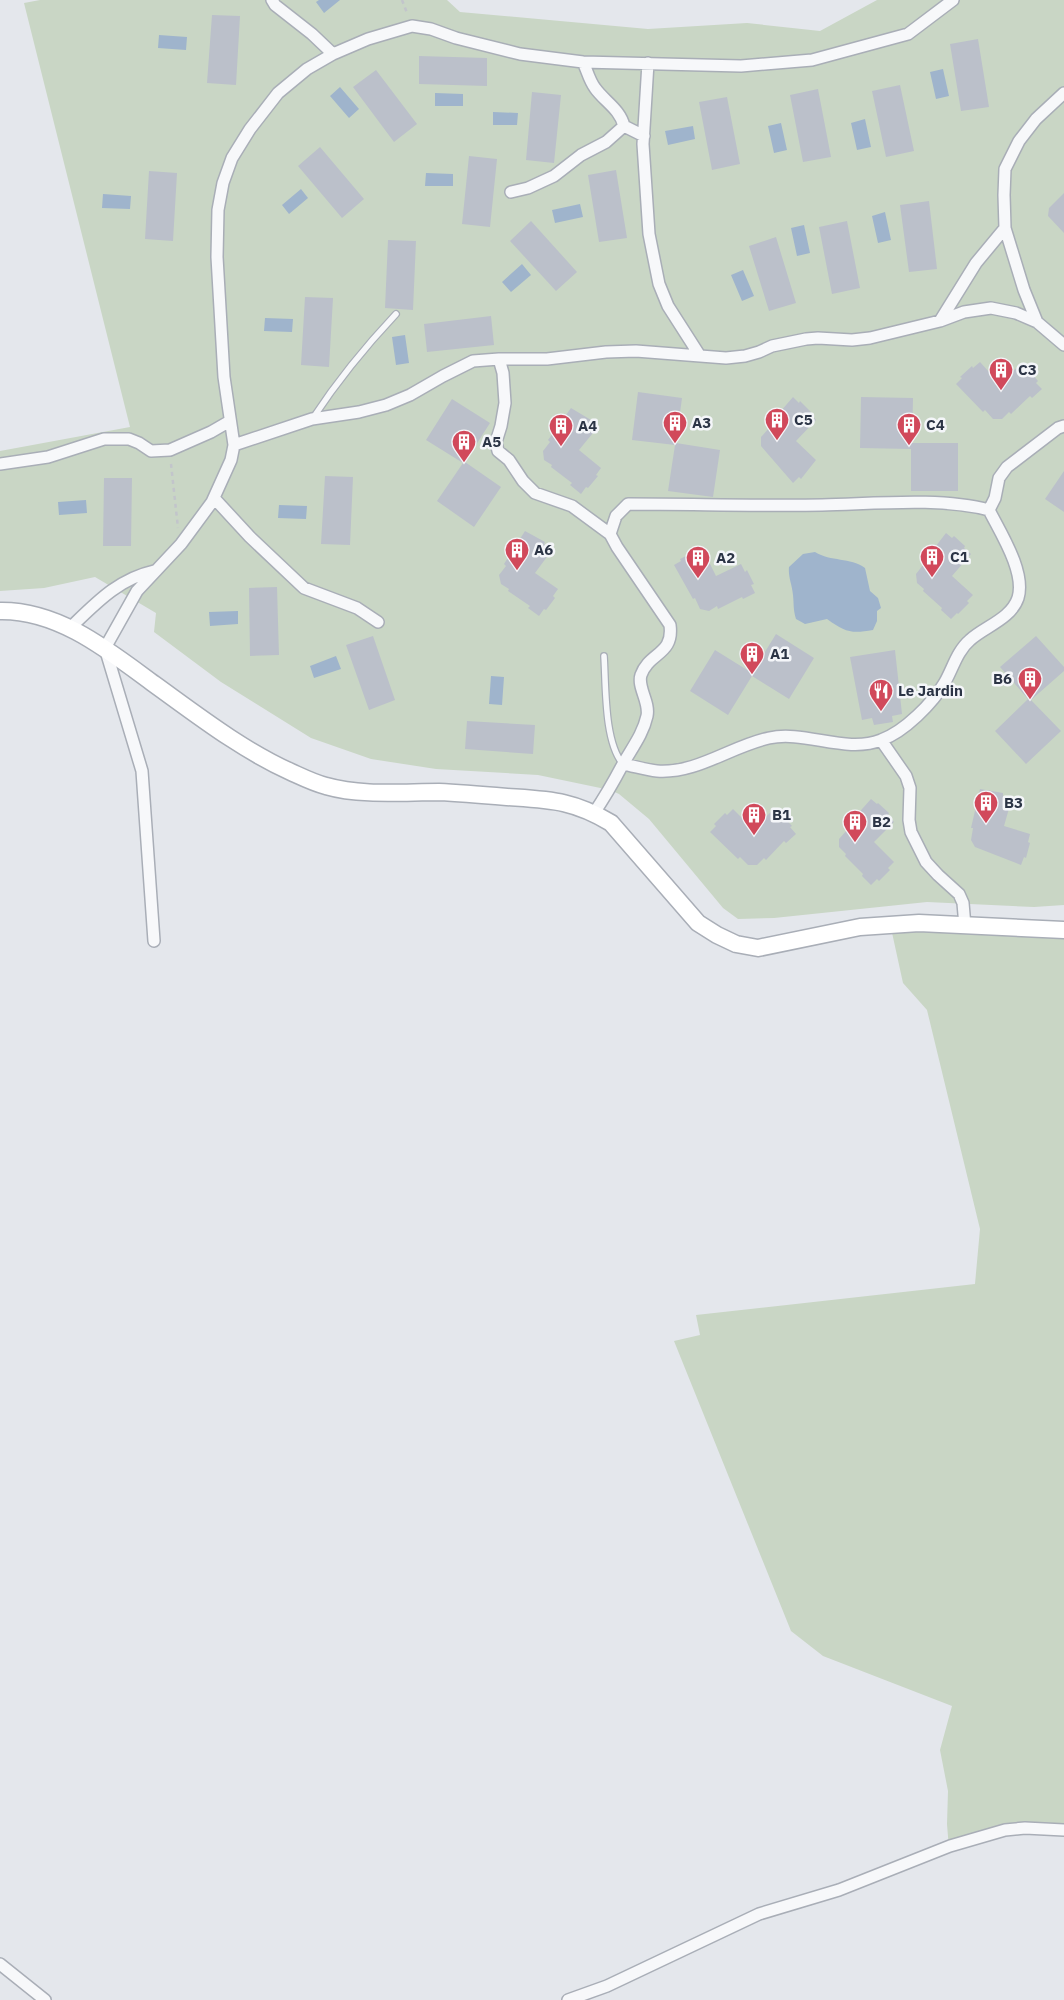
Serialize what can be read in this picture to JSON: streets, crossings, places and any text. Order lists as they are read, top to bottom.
{
  "places": {
    "building": [
      "C3",
      "C5",
      "A3",
      "C4",
      "A4",
      "A5",
      "A6",
      "C1",
      "A2",
      "A1",
      "B6",
      "B3",
      "B1",
      "B2"
    ],
    "restaurant": ["Le Jardin"]
  }
}
